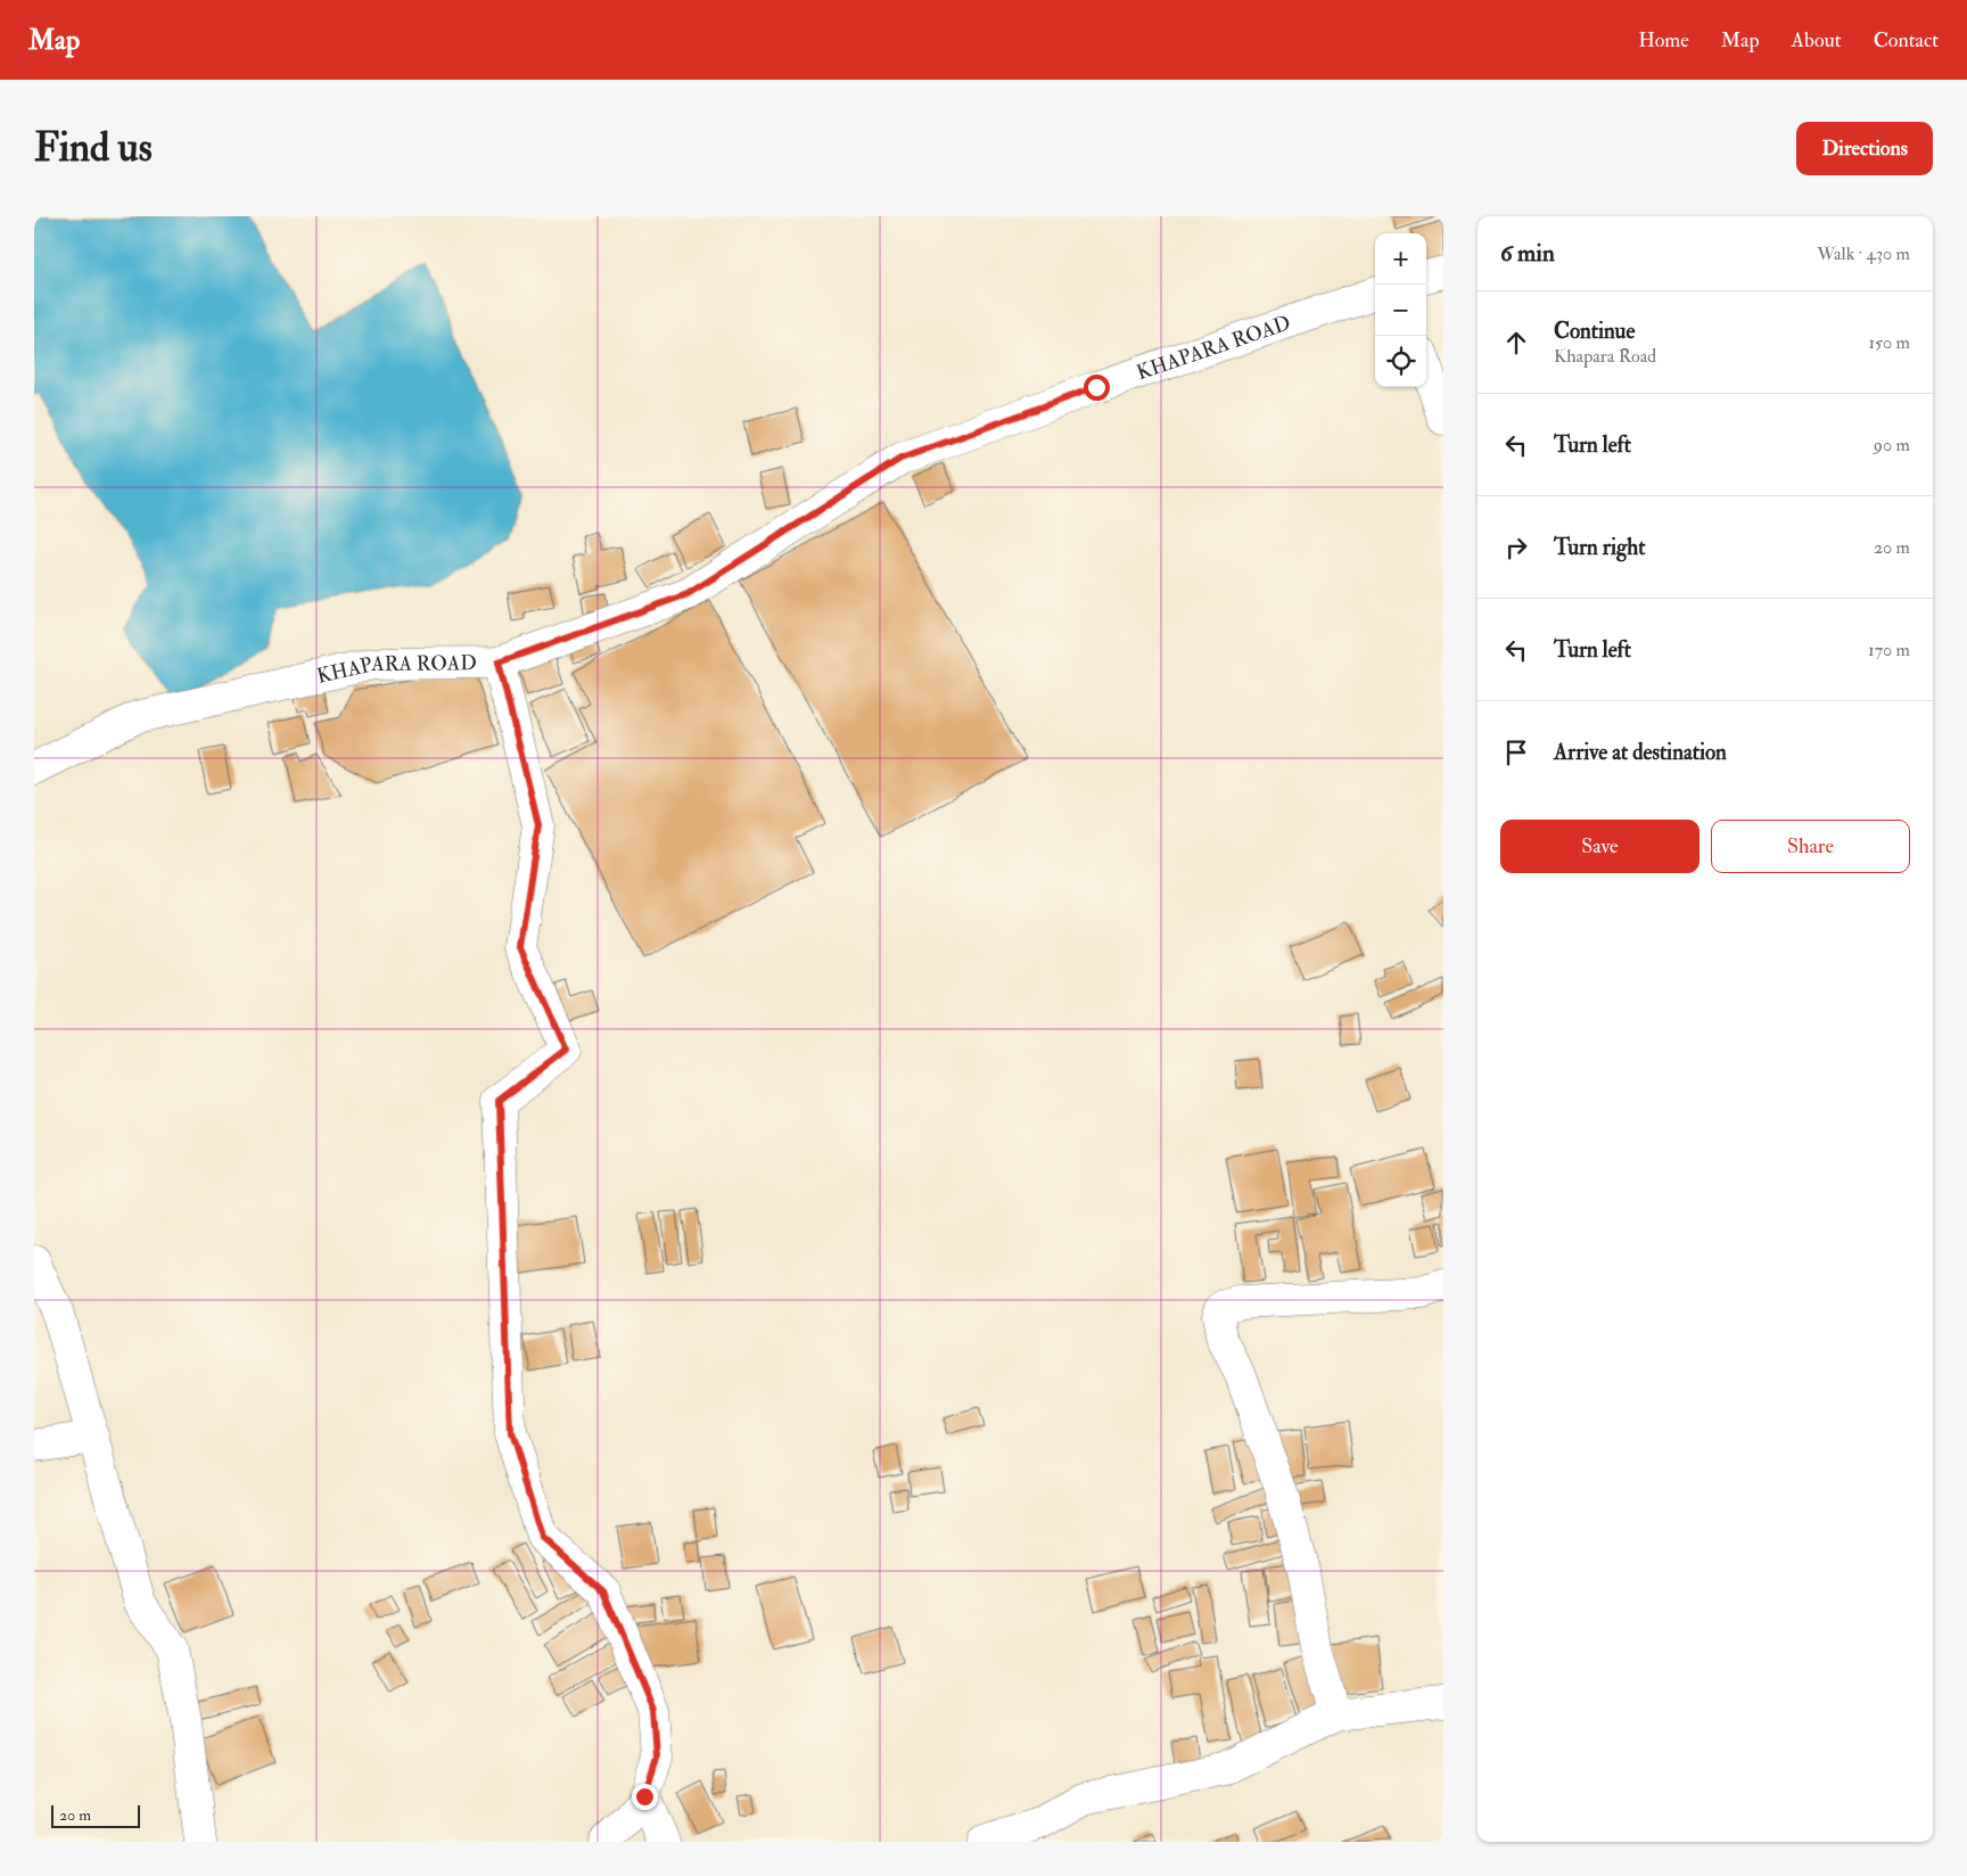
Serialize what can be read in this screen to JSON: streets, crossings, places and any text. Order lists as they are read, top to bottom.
{
  "streets": {
    "street": ["KHAPARA ROAD"]
  },
  "scale_bar": "20 m",
  "page": {
    "header": "Map",
    "nav": [
      "Home",
      "Map",
      "About",
      "Contact"
    ],
    "buttons": [
      "Directions",
      ["Save", "Share"]
    ],
    "title": "Find us",
    "heading": ["6 min", "Walk · 430 m"],
    "map_buttons": ["+", "−"],
    "list": [
      ["Continue", "Khapara Road", "150 m"],
      ["Turn left", "90 m"],
      ["Turn right", "20 m"],
      ["Turn left", "170 m"],
      "Arrive at destination"
    ],
    "scale": "20 m"
  }
}
